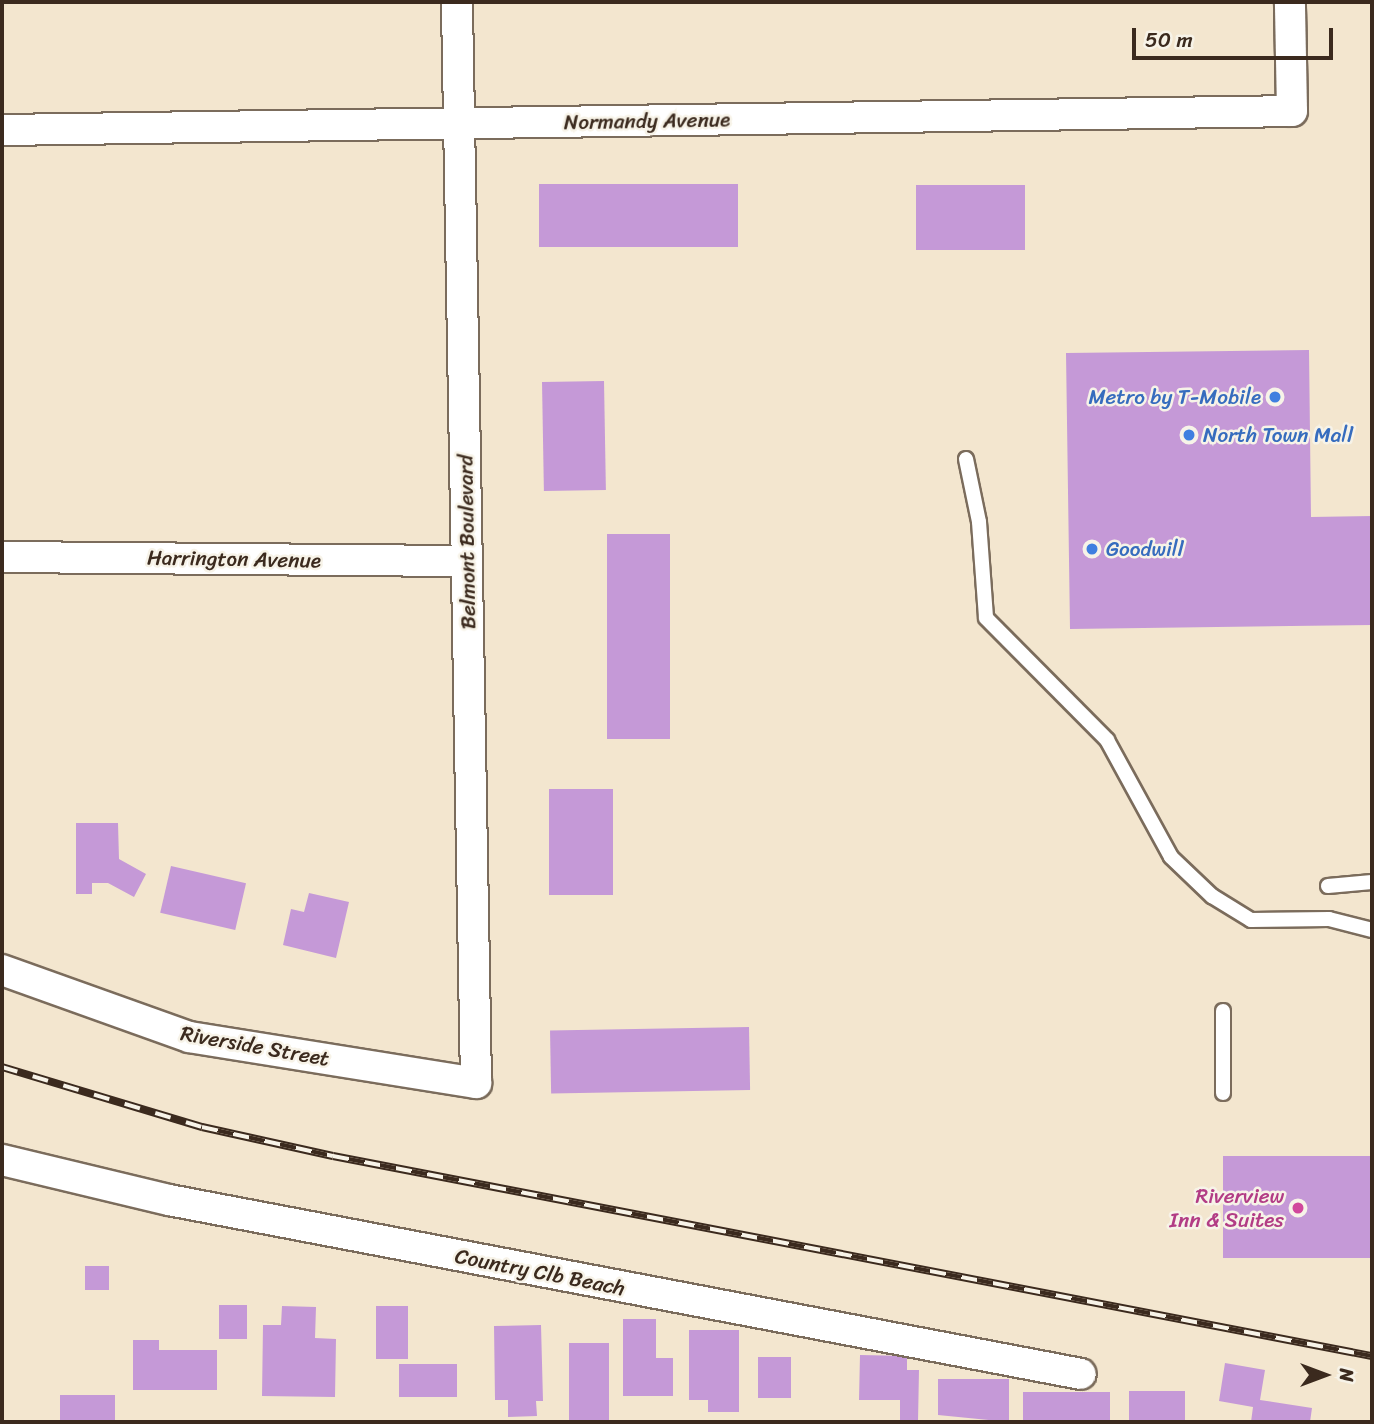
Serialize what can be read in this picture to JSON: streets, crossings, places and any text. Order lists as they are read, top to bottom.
{
  "streets": {
    "street": [
      "Normandy Avenue",
      "Belmont Boulevard",
      "Harrington Avenue",
      "Riverside Street",
      "Country Clb Beach"
    ]
  },
  "crossings": [
    ["Normandy Avenue", "Belmont Boulevard"],
    ["Belmont Boulevard", "Harrington Avenue"],
    ["Belmont Boulevard", "Riverside Street"]
  ],
  "places": [
    "Metro by T-Mobile",
    "North Town Mall",
    "Goodwill",
    "Riverview Inn & Suites"
  ],
  "scale_bar": "50 m",
  "north": "right"
}
